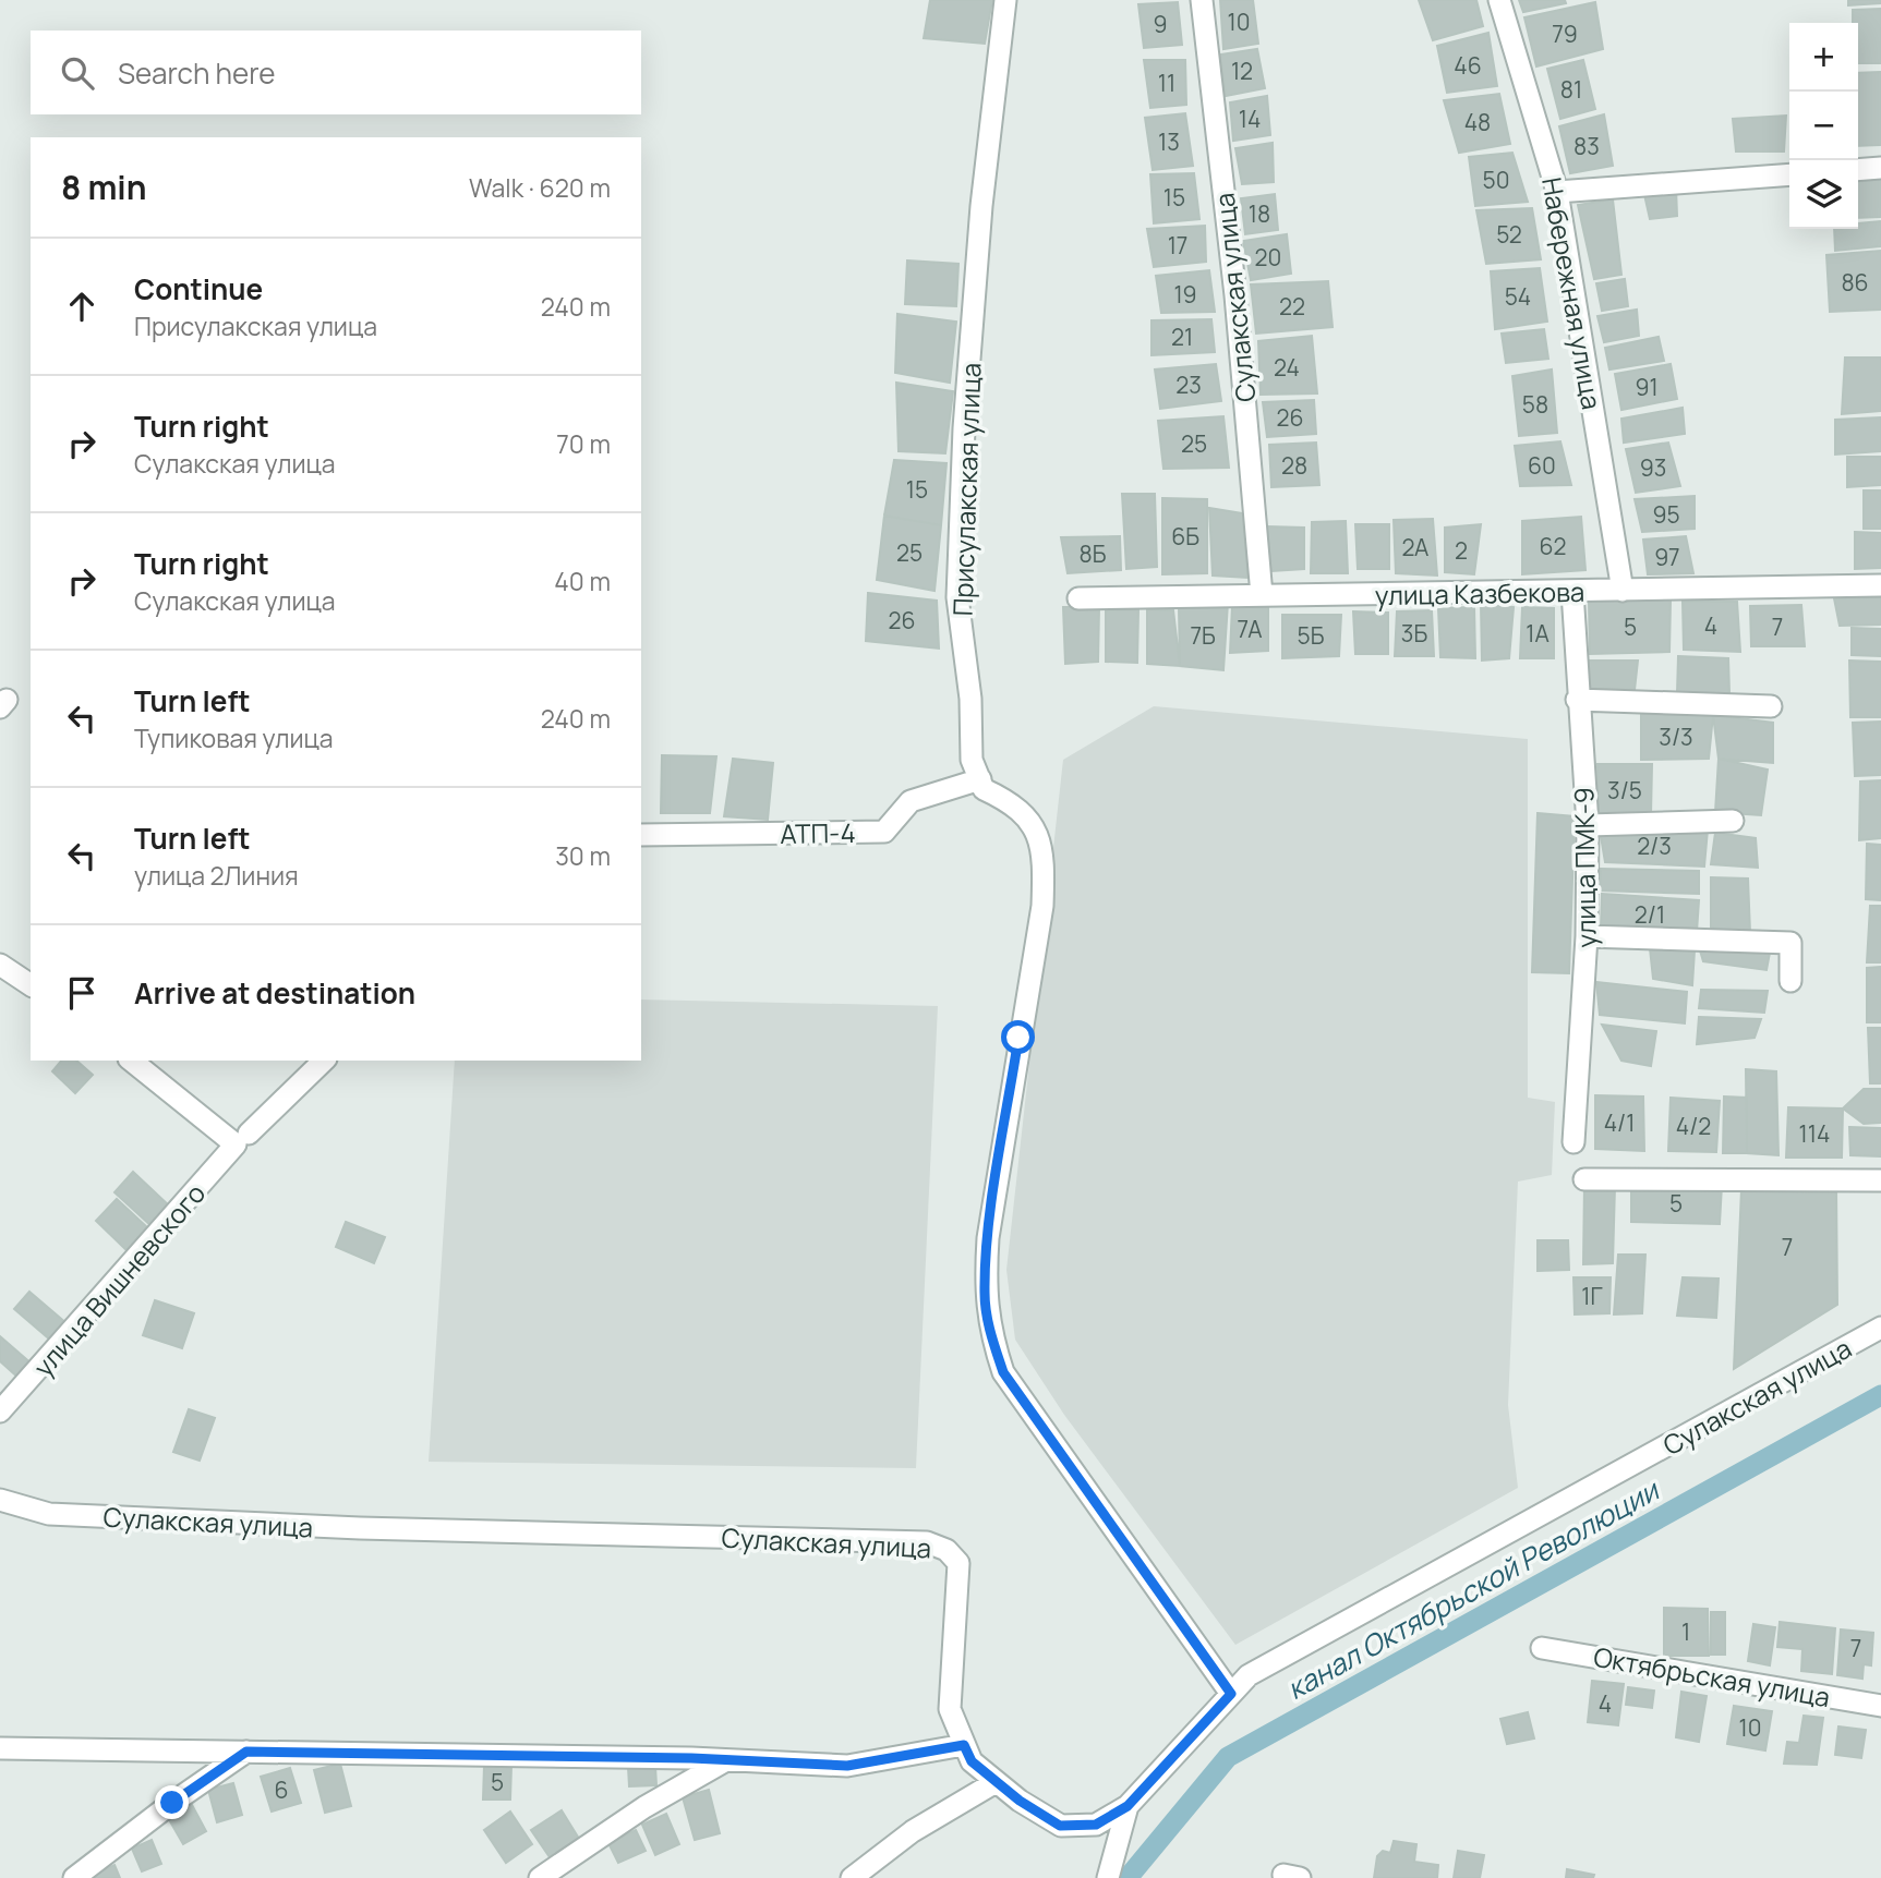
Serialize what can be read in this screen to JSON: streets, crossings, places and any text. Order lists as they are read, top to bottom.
{
  "streets": {
    "street": [
      "Набережная улица",
      "Сулакская улица",
      "Присулакская улица",
      "улица Казбекова",
      "АТП-4",
      "улица ПМК-9",
      "улица Вишневского",
      "Октябрьская улица"
    ]
  },
  "crossings": [
    ["Набережная улица", "улица Казбекова"],
    ["Сулакская улица", "улица Казбекова"],
    ["Присулакская улица", "АТП-4"],
    ["улица Казбекова", "улица ПМК-9"]
  ],
  "water": ["канал Октябрьской Революции"],
  "house_numbers": [
    "10",
    "9",
    "79",
    "46",
    "12",
    "11",
    "81",
    "14",
    "48",
    "13",
    "83",
    "50",
    "15",
    "18",
    "52",
    "17",
    "20",
    "86",
    "19",
    "54",
    "22",
    "21",
    "24",
    "23",
    "91",
    "58",
    "26",
    "25",
    "28",
    "60",
    "93",
    "15",
    "95",
    "6Б",
    "62",
    "2А",
    "2",
    "25",
    "8Б",
    "97",
    "26",
    "4",
    "5",
    "7",
    "7А",
    "3Б",
    "1А",
    "7Б",
    "5Б",
    "3/3",
    "3/5",
    "2/3",
    "2/1",
    "4/1",
    "4/2",
    "114",
    "5",
    "7",
    "1Г",
    "1",
    "7",
    "4",
    "10",
    "5",
    "6"
  ],
  "page": {
    "map_buttons": ["+", "−"],
    "search": "Search here",
    "heading": ["8 min", "Walk · 620 m"],
    "list": [
      ["Continue", "Присулакская улица", "240 m"],
      ["Turn right", "Сулакская улица", "70 m"],
      ["Turn right", "Сулакская улица", "40 m"],
      ["Turn left", "Тупиковая улица", "240 m"],
      ["Turn left", "улица 2Линия", "30 m"],
      "Arrive at destination"
    ]
  }
}
